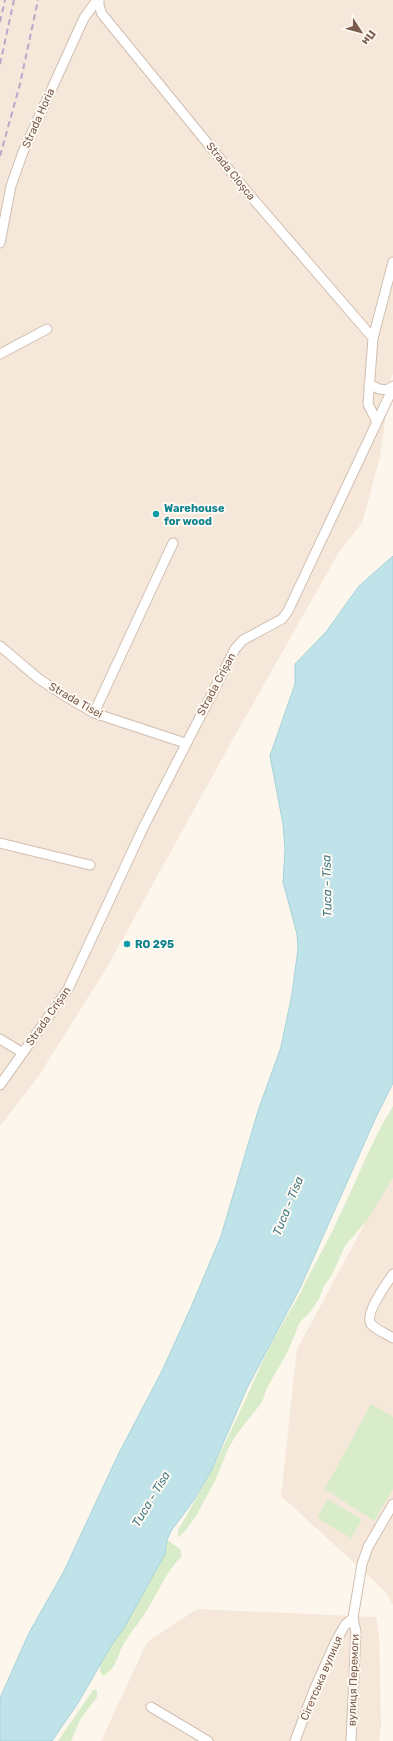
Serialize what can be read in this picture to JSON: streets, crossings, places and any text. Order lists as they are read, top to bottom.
{
  "streets": {
    "street": [
      "Strada Horia",
      "Strada Cloșca",
      "Strada Crișan",
      "Strada Tisei",
      "Сігетська вулиця",
      "вулиця Перемоги"
    ]
  },
  "crossings": [
    ["Strada Horia", "Strada Cloșca"],
    ["Strada Crișan", "Strada Tisei"],
    ["Сігетська вулиця", "вулиця Перемоги"]
  ],
  "water": ["Тиса - Tisa"],
  "places": ["Warehouse for wood", "RO 295"],
  "north": "bottom right"
}
